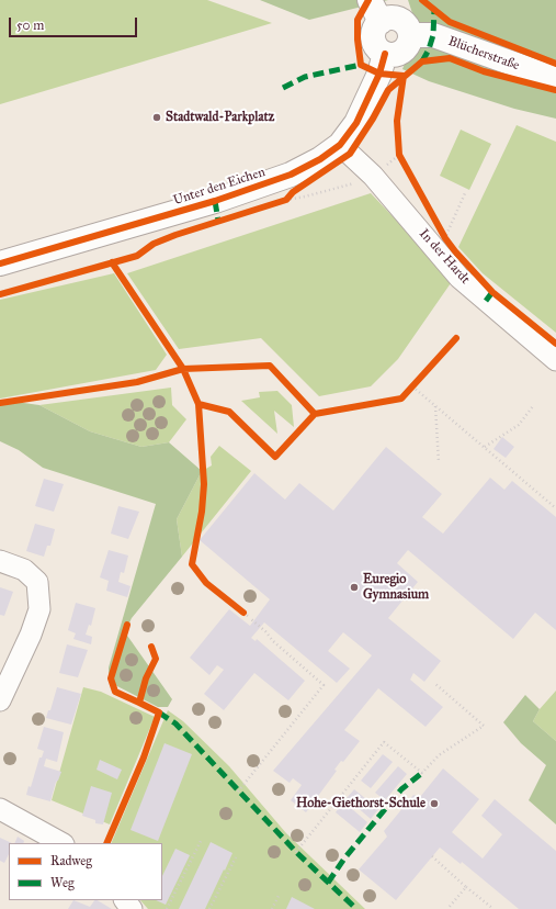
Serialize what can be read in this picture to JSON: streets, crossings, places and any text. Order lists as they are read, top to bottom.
{
  "streets": {
    "street": ["Blücherstraße", "Unter den Eichen", "In der Hardt"]
  },
  "crossings": [
    ["Blücherstraße", "Unter den Eichen"],
    ["Unter den Eichen", "In der Hardt"]
  ],
  "places": ["Stadtwald-Parkplatz", "Euregio Gymnasium", "Hohe-Giethorst-Schule"],
  "legend": ["Radweg", "Weg"],
  "scale_bar": "50 m"
}
